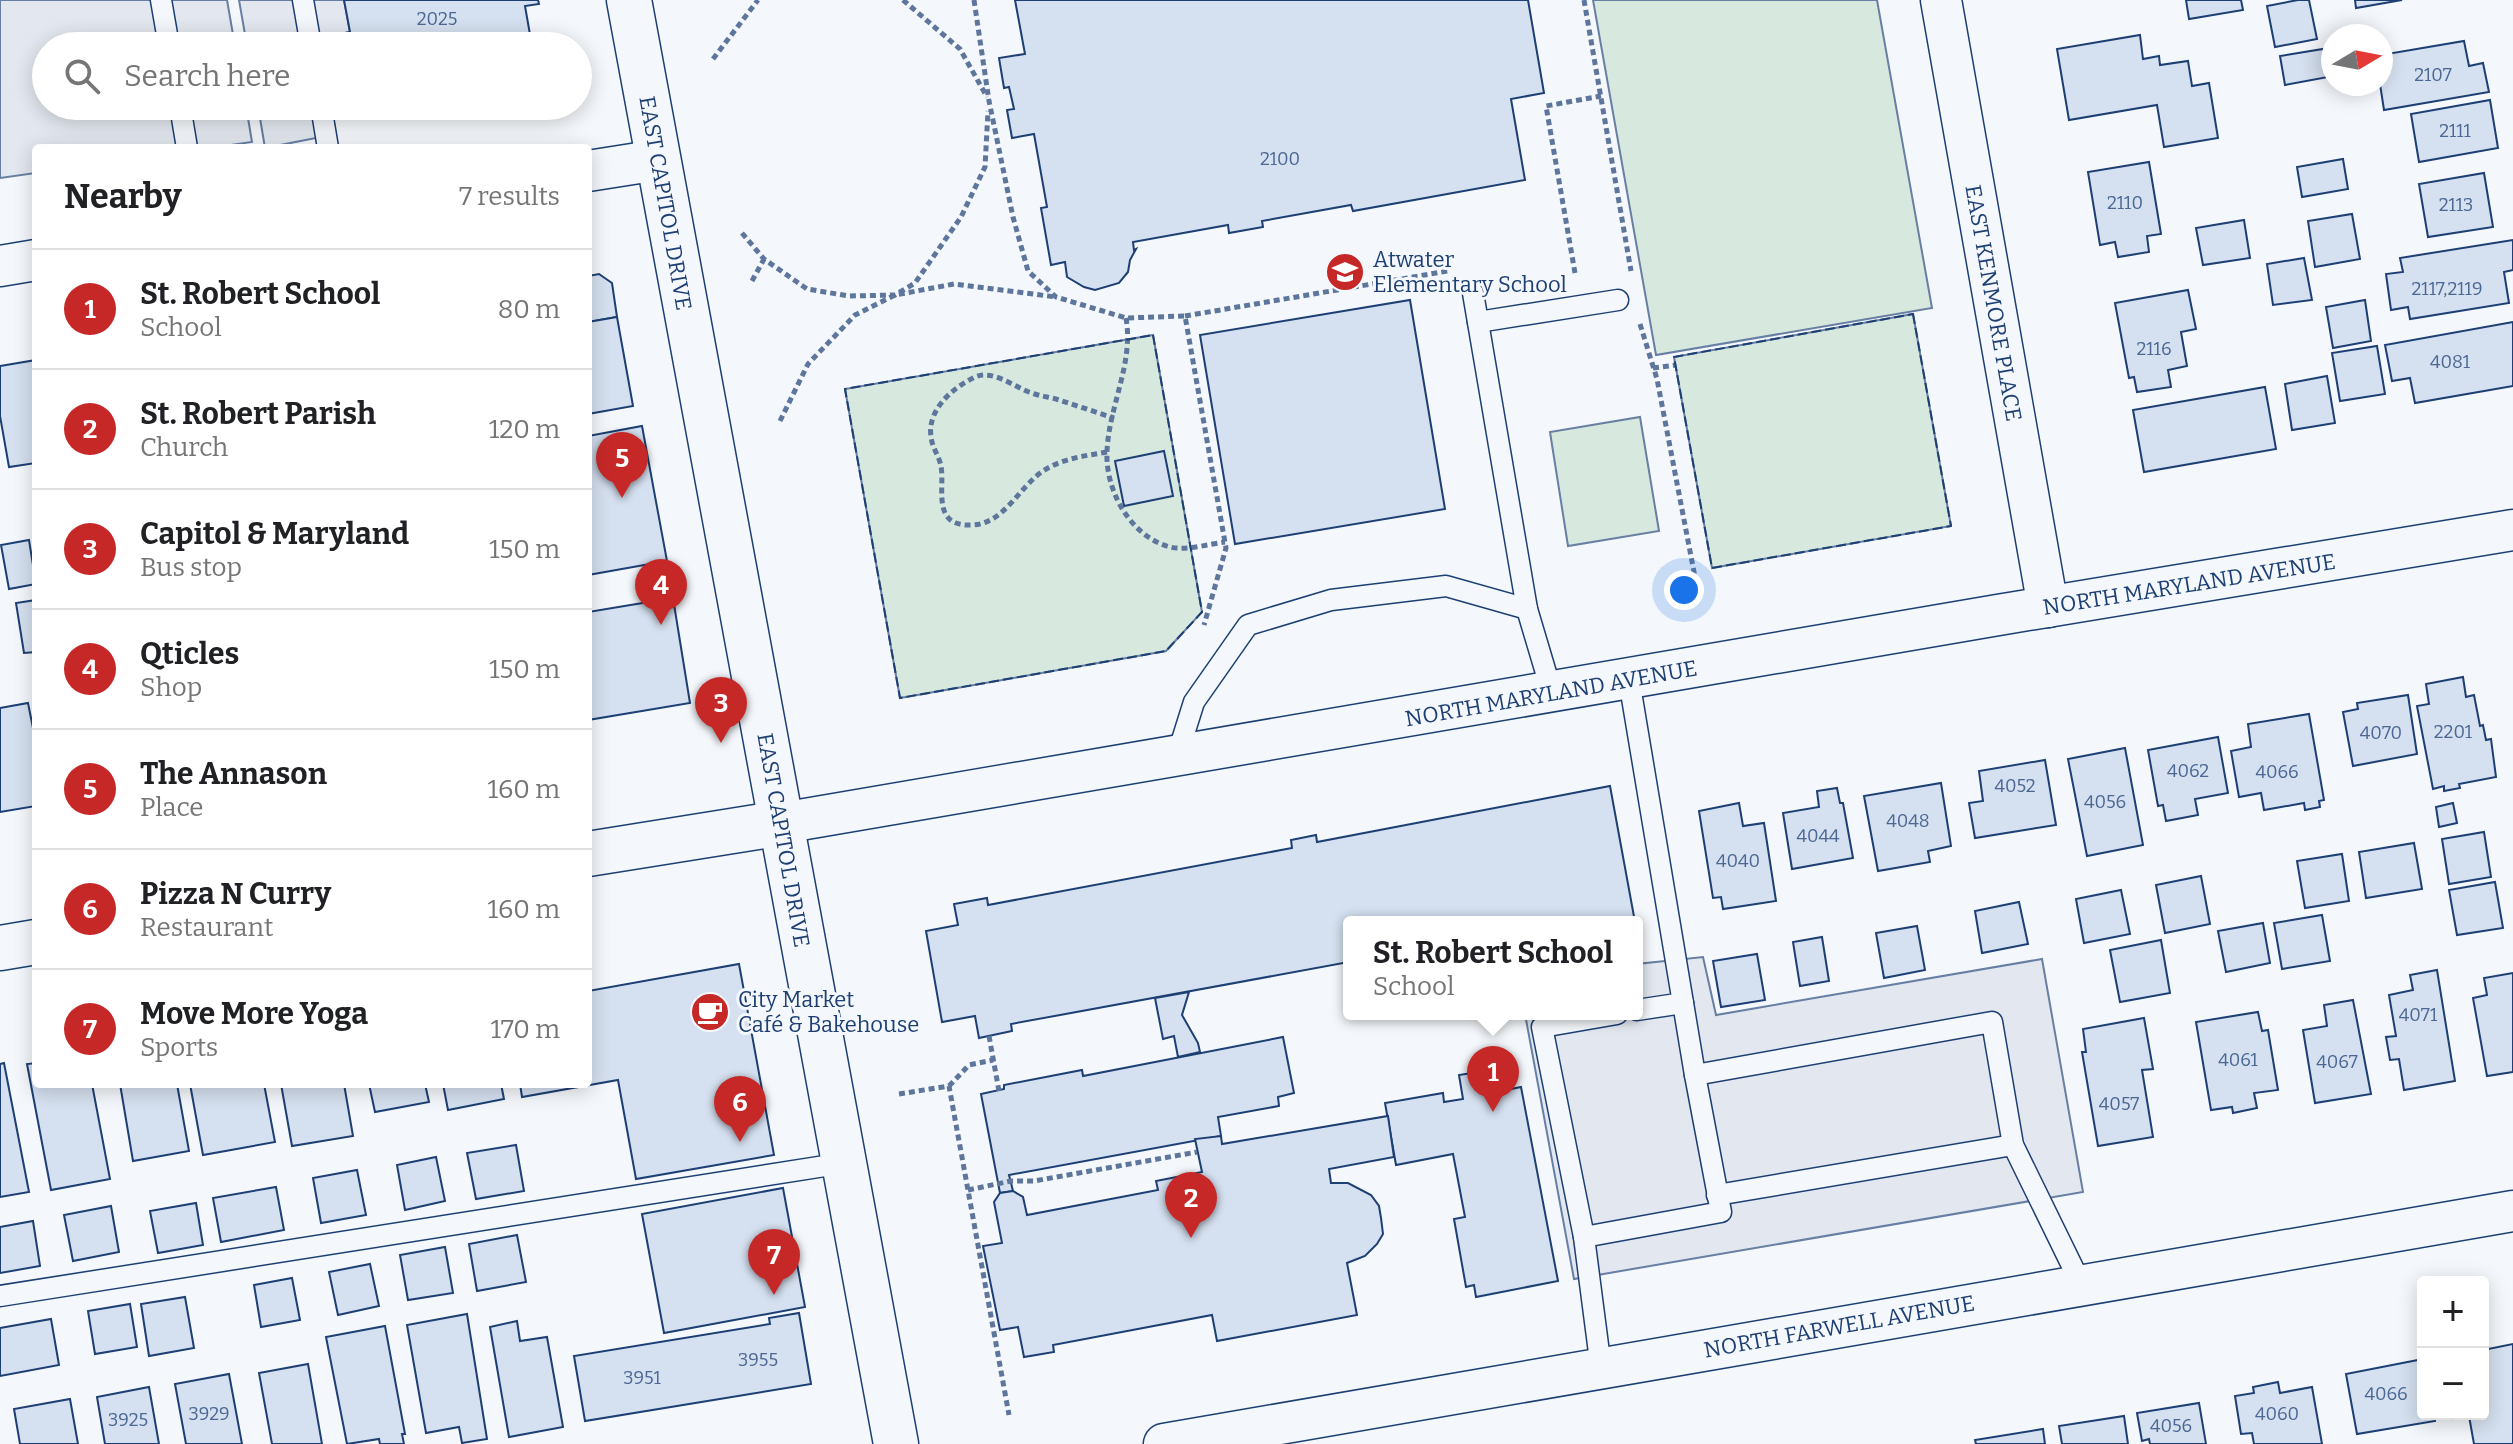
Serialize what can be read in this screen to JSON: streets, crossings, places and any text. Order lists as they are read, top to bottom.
{
  "streets": {
    "main road": ["EAST CAPITOL DRIVE", "NORTH MARYLAND AVENUE"],
    "street": ["EAST KENMORE PLACE", "NORTH FARWELL AVENUE"]
  },
  "crossings": [
    ["EAST CAPITOL DRIVE", "NORTH MARYLAND AVENUE"],
    ["EAST KENMORE PLACE", "NORTH MARYLAND AVENUE"]
  ],
  "places": {
    "school or university": ["Atwater Elementary School"],
    "cafe": ["City Market Café & Bakehouse"]
  },
  "house_numbers": [
    "2025",
    "2107",
    "2111",
    "2100",
    "2110",
    "2113",
    "2117,2119",
    "2116",
    "4081",
    "2201",
    "4070",
    "4062",
    "4066",
    "4052",
    "4056",
    "4048",
    "4044",
    "4040",
    "4071",
    "4061",
    "4067",
    "4057",
    "3955",
    "3951",
    "4066",
    "3929",
    "4060",
    "3925",
    "4056"
  ],
  "north": "right",
  "page": {
    "search": "Search here",
    "heading": ["Nearby", "7 results"],
    "list": [
      {
        "mark": "1",
        "name": "St. Robert School",
        "note": "School",
        "value": "80 m"
      },
      {
        "mark": "2",
        "name": "St. Robert Parish",
        "note": "Church",
        "value": "120 m"
      },
      {
        "mark": "3",
        "name": "Capitol & Maryland",
        "note": "Bus stop",
        "value": "150 m"
      },
      {
        "mark": "4",
        "name": "Qticles",
        "note": "Shop",
        "value": "150 m"
      },
      {
        "mark": "5",
        "name": "The Annason",
        "note": "Place",
        "value": "160 m"
      },
      {
        "mark": "6",
        "name": "Pizza N Curry",
        "note": "Restaurant",
        "value": "160 m"
      },
      {
        "mark": "7",
        "name": "Move More Yoga",
        "note": "Sports",
        "value": "170 m"
      }
    ],
    "pins": [
      "5",
      "4",
      "3",
      "1",
      "6",
      "2",
      "7"
    ],
    "popup": ["St. Robert School", "School"],
    "map_buttons": ["+", "−"]
  }
}
